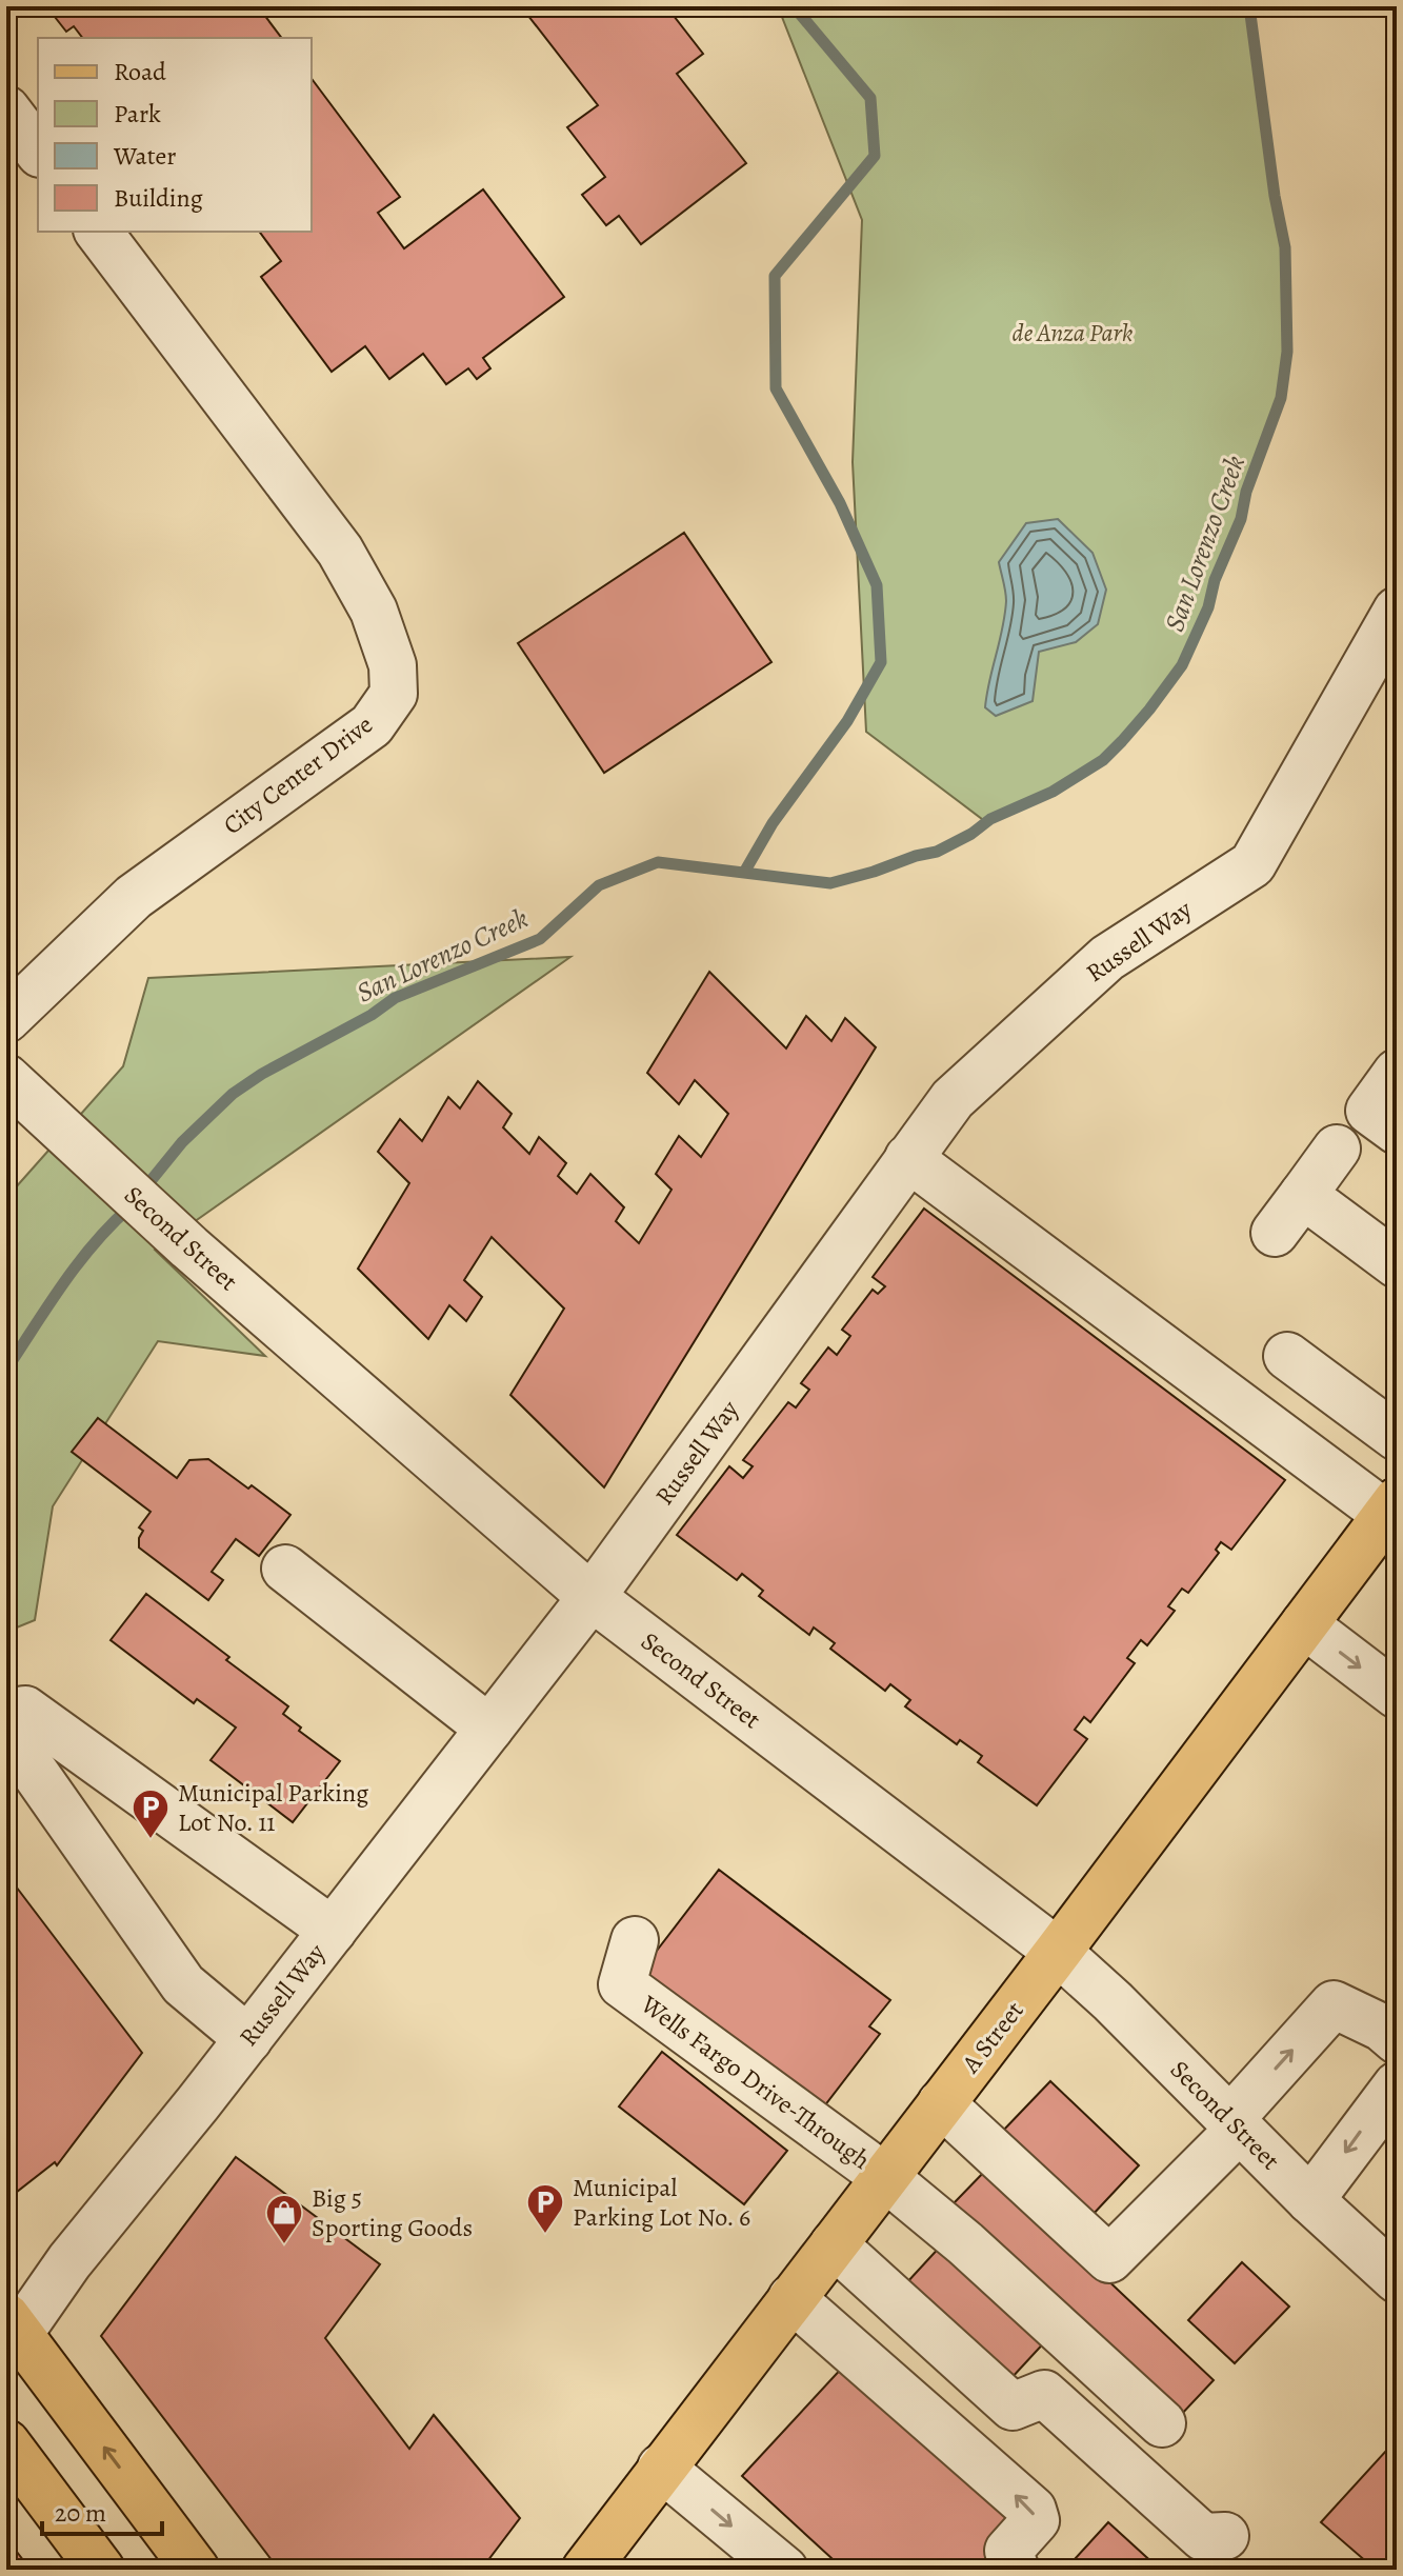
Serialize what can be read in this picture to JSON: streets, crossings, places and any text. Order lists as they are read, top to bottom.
{
  "streets": {
    "main road": ["A Street"],
    "street": [
      "City Center Drive",
      "Russell Way",
      "Second Street",
      "Wells Fargo Drive-Through"
    ]
  },
  "crossings": [
    ["Russell Way", "Second Street"],
    ["Second Street", "A Street"],
    ["A Street", "Wells Fargo Drive-Through"]
  ],
  "water": ["San Lorenzo Creek"],
  "parks": ["de Anza Park"],
  "places": {
    "parking": ["Municipal Parking Lot No. 11", "Municipal Parking Lot No. 6"],
    "shop": ["Big 5 Sporting Goods"]
  },
  "legend": [
    "Road",
    "Park",
    "Water",
    "Building"
  ],
  "scale_bar": "20 m"
}
